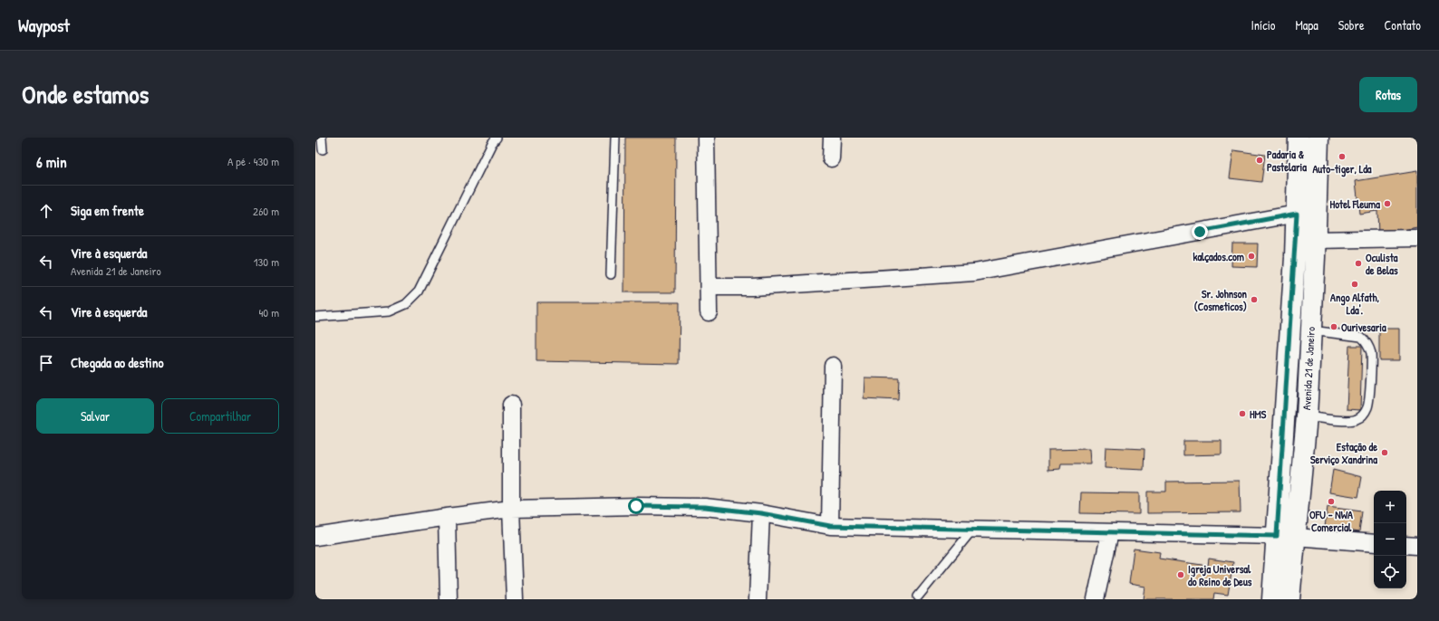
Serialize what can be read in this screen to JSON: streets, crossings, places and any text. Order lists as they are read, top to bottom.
{
  "streets": {
    "main road": ["Avenida 21 de Janeiro"]
  },
  "places": [
    "Auto-tiger, Lda",
    "Padaria & Pastelaria",
    "Hotel Fleuma",
    "kalçados.com",
    "Oculista de Belas",
    "Ango Alfath, Lda'.",
    "Sr. Johnson (Cosmeticos)",
    "Ourivesaria",
    "HMS",
    "Estação de Serviço Xandrina",
    "OFU - NWA Comercial",
    "Igreja Universal do Reino de Deus"
  ],
  "page": {
    "header": "Waypost",
    "nav": [
      "Início",
      "Mapa",
      "Sobre",
      "Contato"
    ],
    "title": "Onde estamos",
    "buttons": [
      "Rotas",
      ["Salvar", "Compartilhar"]
    ],
    "heading": ["6 min", "A pé · 430 m"],
    "list": [
      ["Siga em frente", "260 m"],
      ["Vire à esquerda", "Avenida 21 de Janeiro", "130 m"],
      ["Vire à esquerda", "40 m"],
      "Chegada ao destino"
    ],
    "map_buttons": ["+", "−"]
  }
}
